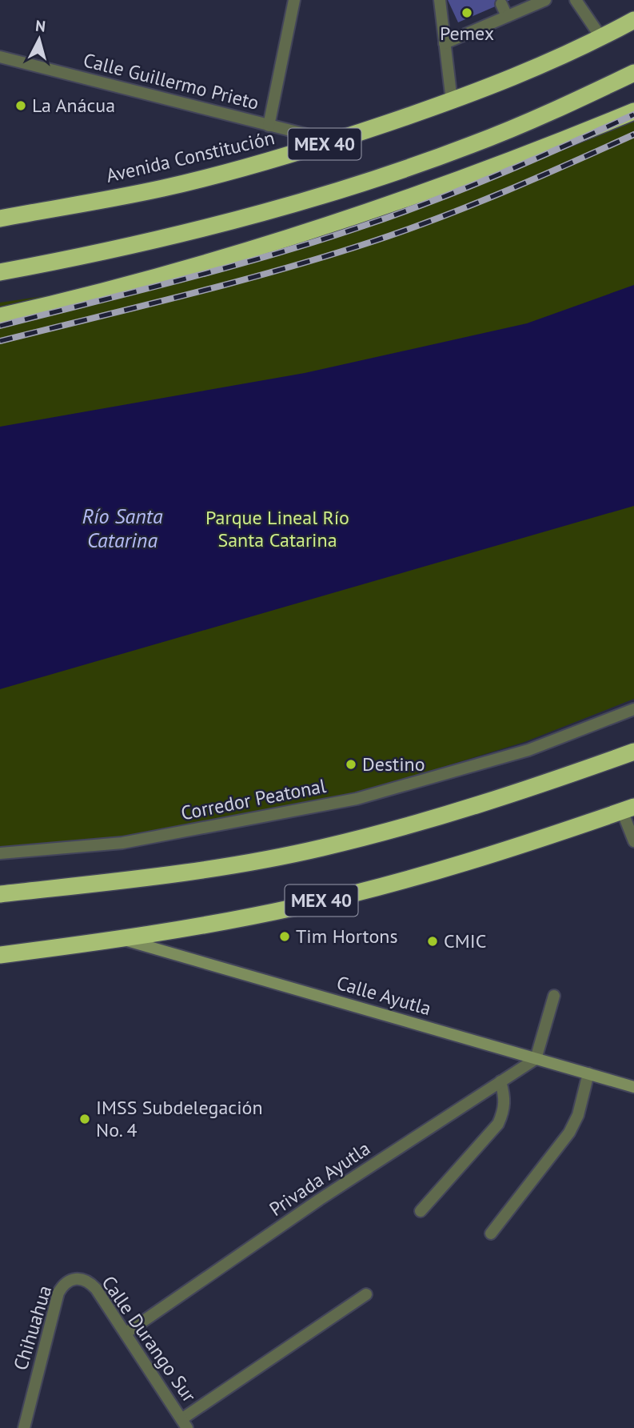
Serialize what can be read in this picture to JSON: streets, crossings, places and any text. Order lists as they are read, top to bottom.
{
  "streets": {
    "highway": ["MEX 40", "Avenida Constitución"],
    "main road": ["Calle Ayutla"],
    "street": [
      "Calle Guillermo Prieto",
      "Corredor Peatonal",
      "Privada Ayutla",
      "Chihuahua",
      "Calle Durango Sur"
    ]
  },
  "crossings": [
    ["Calle Guillermo Prieto", "Avenida Constitución"],
    ["MEX 40", "Calle Ayutla"],
    ["Calle Ayutla", "Privada Ayutla"],
    ["Privada Ayutla", "Calle Durango Sur"],
    ["Chihuahua", "Calle Durango Sur"]
  ],
  "water": ["Río Santa Catarina"],
  "parks": ["Parque Lineal Río Santa Catarina"],
  "places": [
    "Pemex",
    "La Anácua",
    "Destino",
    "Tim Hortons",
    "CMIC",
    "IMSS Subdelegación No. 4"
  ],
  "north": "top"
}
